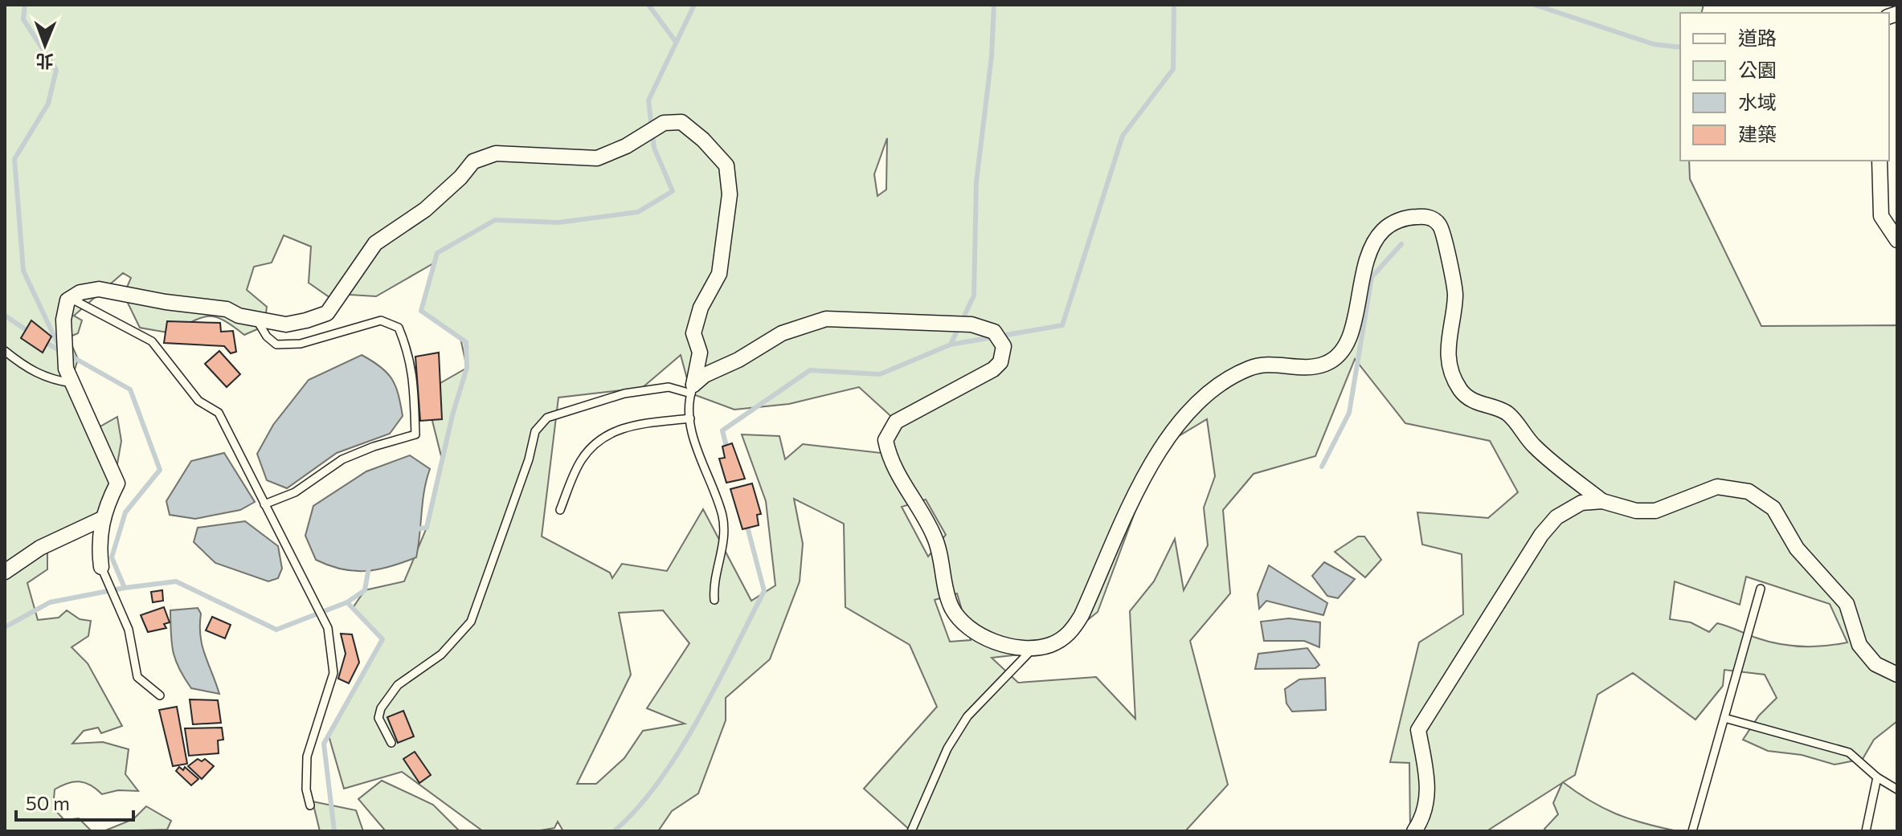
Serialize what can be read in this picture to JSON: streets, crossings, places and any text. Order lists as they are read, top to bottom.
{
  "legend": [
    "道路",
    "公園",
    "水域",
    "建築"
  ],
  "scale_bar": "50 m",
  "north": "bottom"
}
